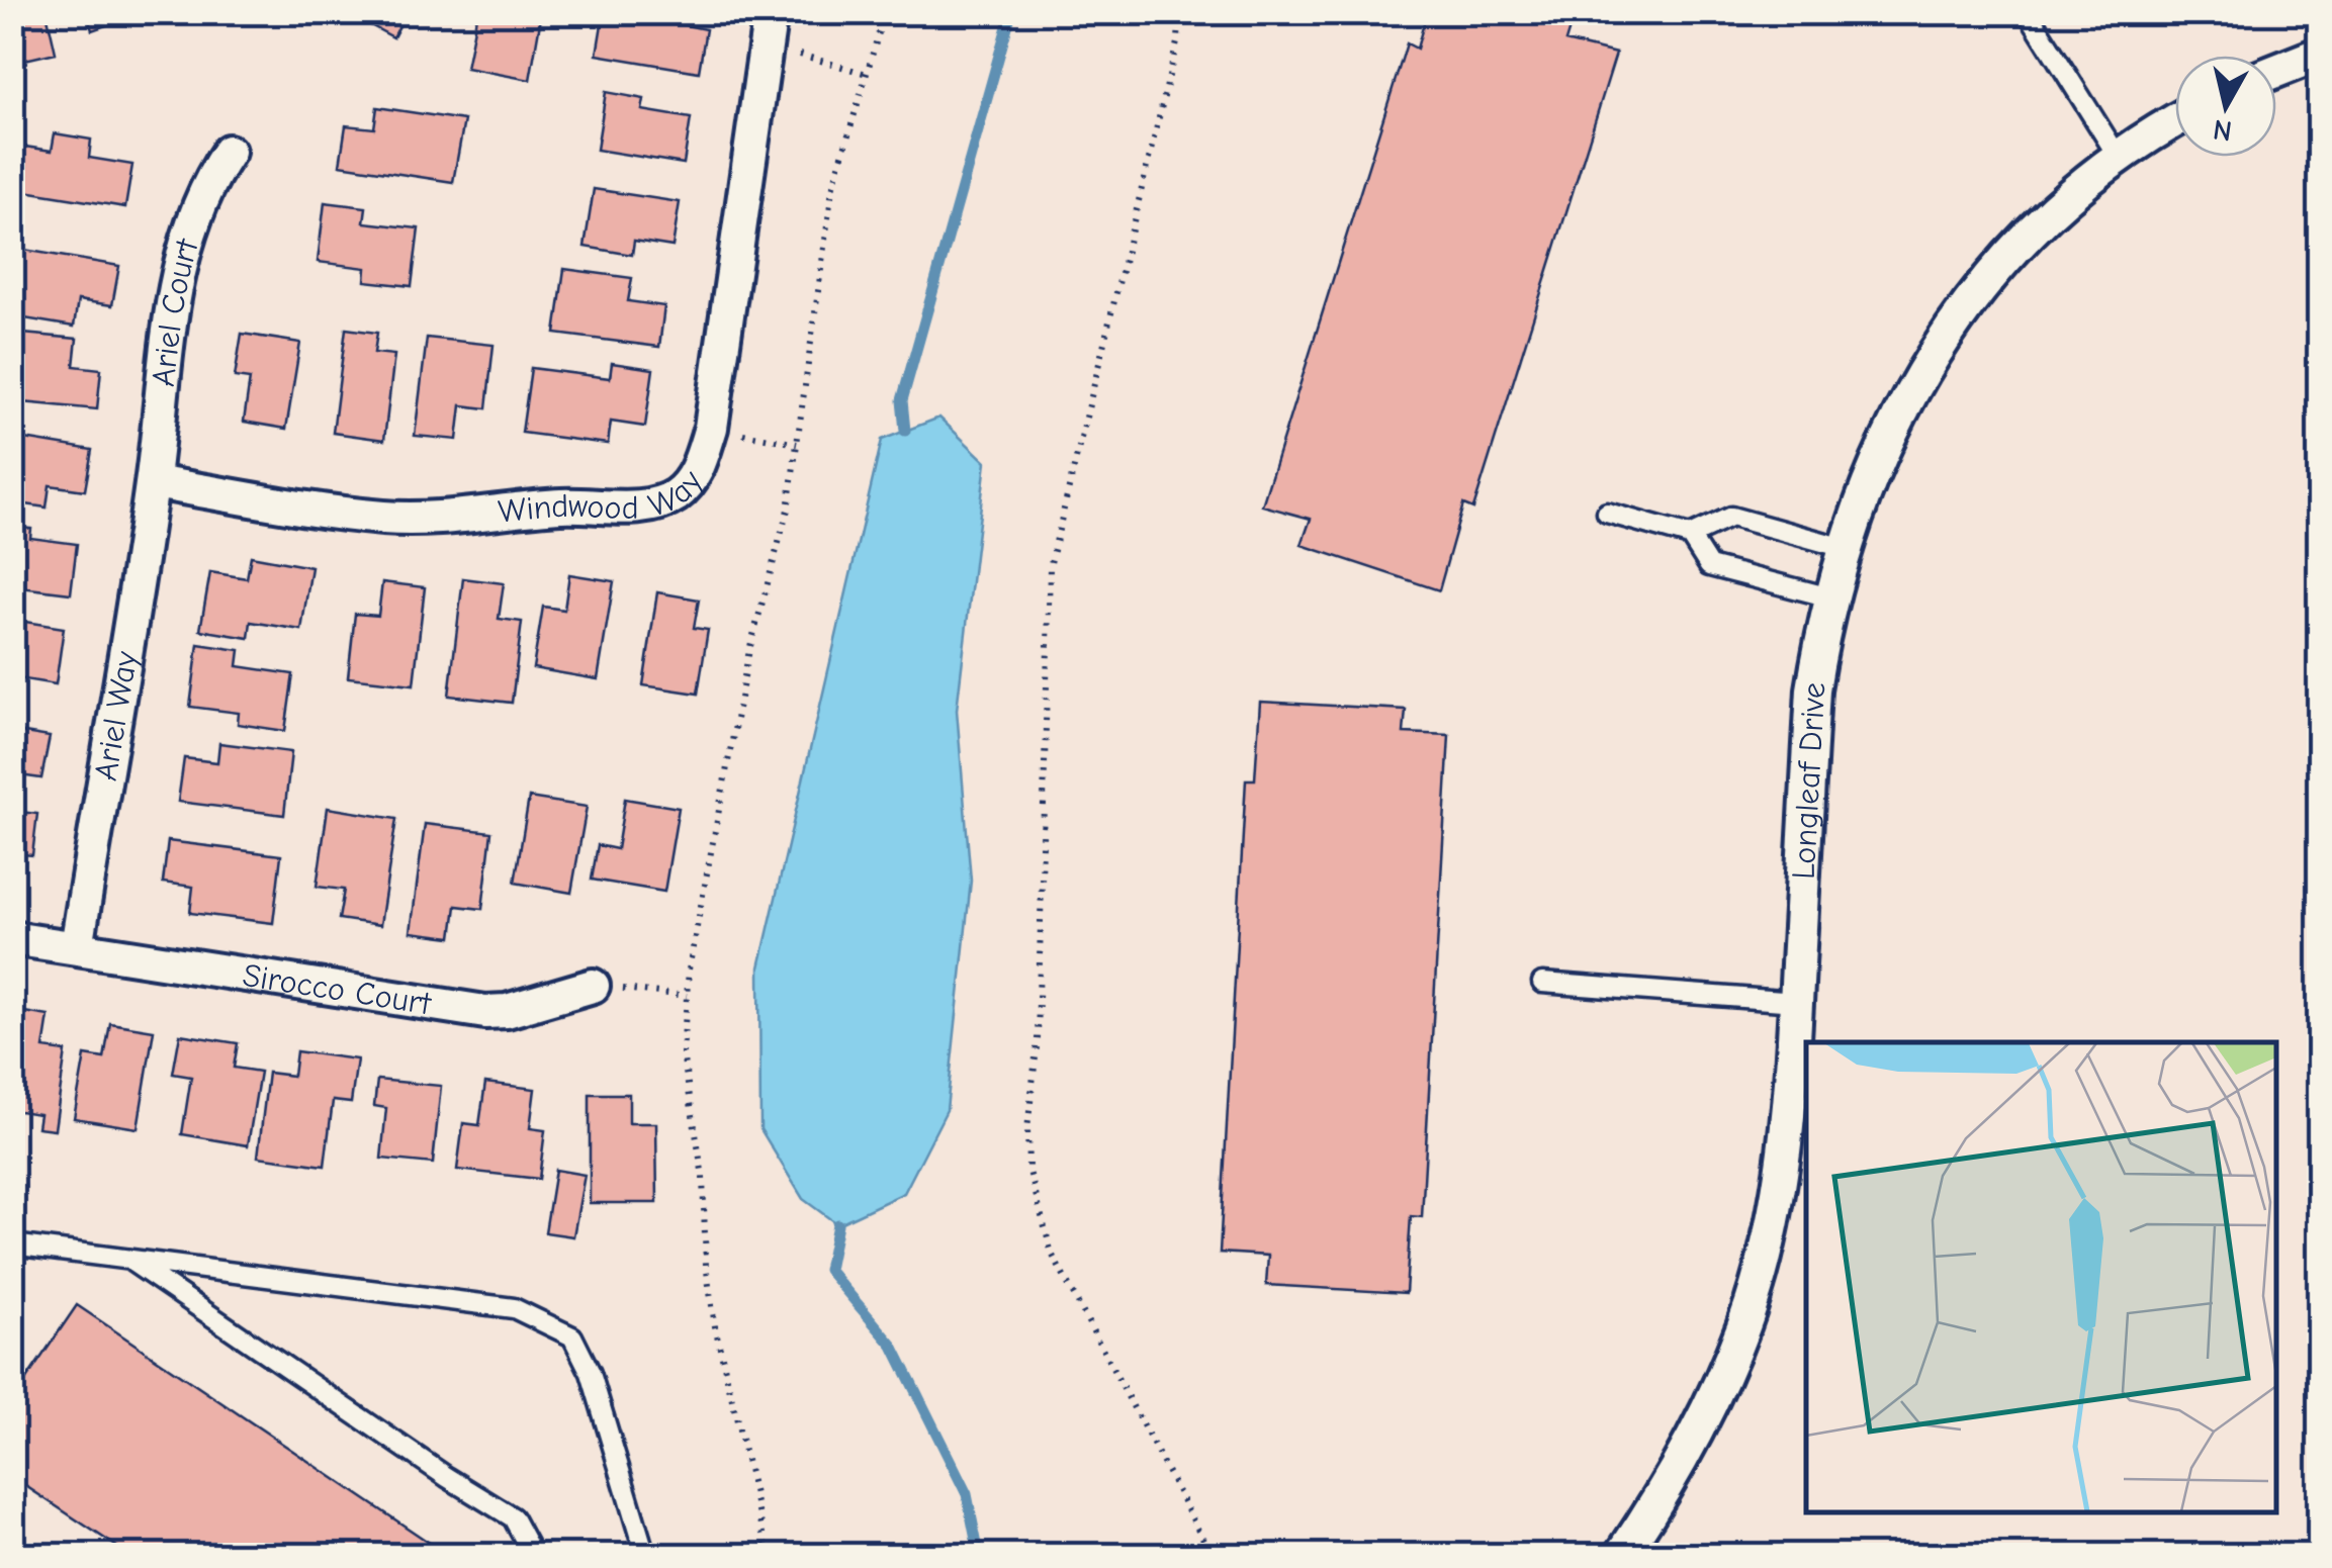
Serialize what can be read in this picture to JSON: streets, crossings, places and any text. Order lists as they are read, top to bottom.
{
  "streets": {
    "street": [
      "Ariel Court",
      "Windwood Way",
      "Ariel Way",
      "Longleaf Drive",
      "Sirocco Court"
    ]
  },
  "crossings": [
    ["Ariel Court", "Windwood Way"],
    ["Ariel Court", "Ariel Way"],
    ["Windwood Way", "Ariel Way"],
    ["Ariel Way", "Sirocco Court"]
  ],
  "north": "bottom"
}
